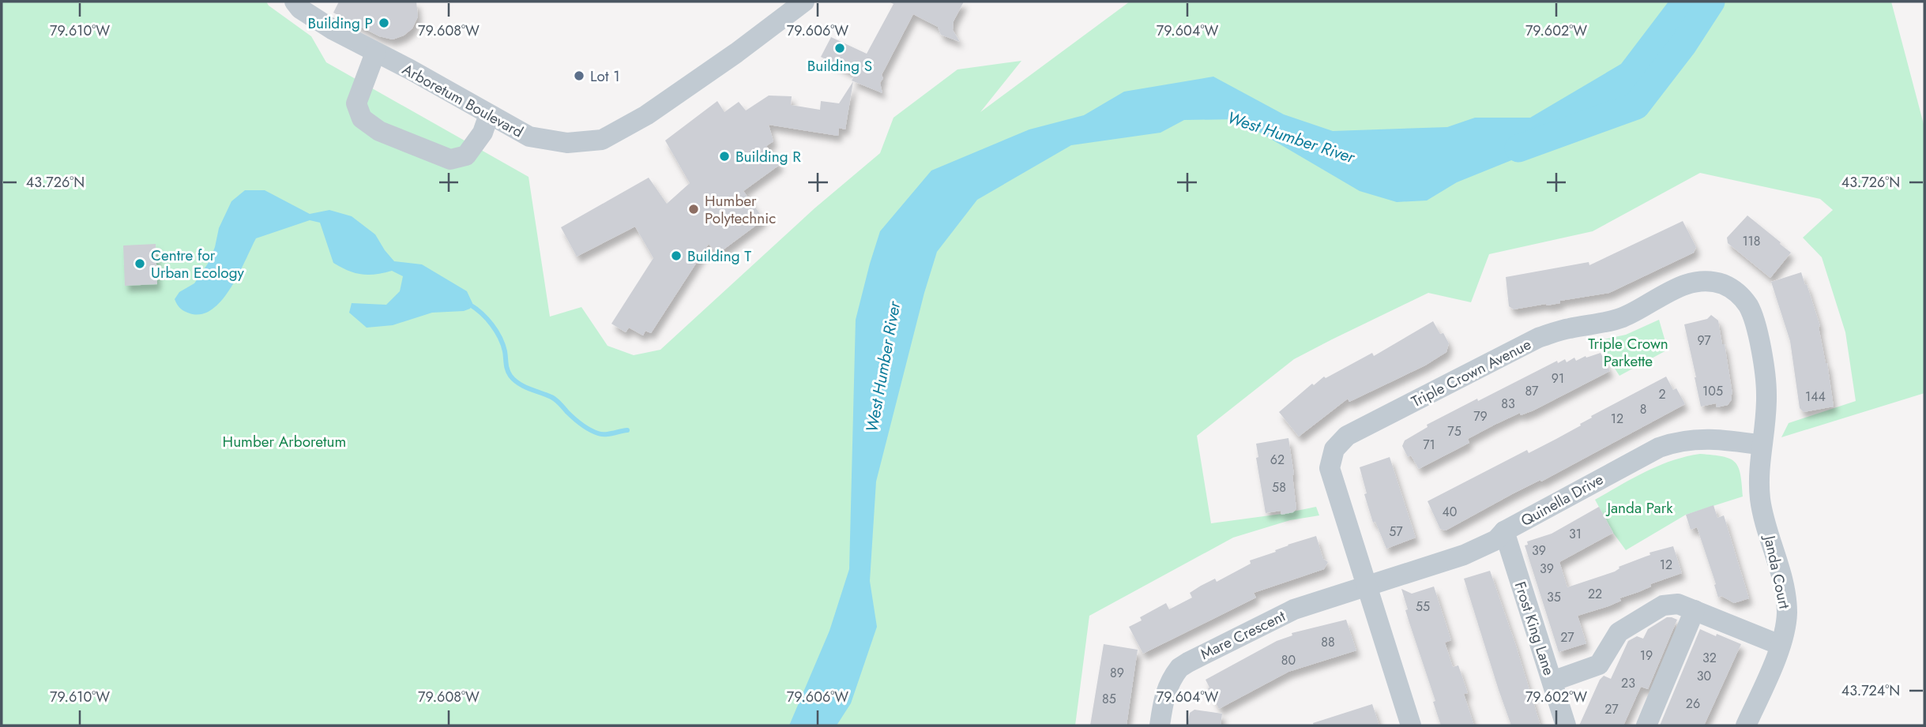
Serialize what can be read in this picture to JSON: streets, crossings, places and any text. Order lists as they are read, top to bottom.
{
  "streets": {
    "street": [
      "Arboretum Boulevard",
      "Triple Crown Avenue",
      "Quinella Drive",
      "Janda Court",
      "Frost King Lane",
      "Mare Crescent"
    ]
  },
  "crossings": [
    ["Triple Crown Avenue", "Quinella Drive"],
    ["Triple Crown Avenue", "Janda Court"],
    ["Triple Crown Avenue", "Mare Crescent"],
    ["Quinella Drive", "Janda Court"],
    ["Quinella Drive", "Frost King Lane"],
    ["Quinella Drive", "Mare Crescent"]
  ],
  "water": ["West Humber River"],
  "parks": ["Triple Crown Parkette", "Humber Arboretum", "Janda Park"],
  "places": [
    "Building P",
    "Building S",
    "Lot 1",
    "Building R",
    "Humber Polytechnic",
    "Building T",
    "Centre for Urban Ecology"
  ],
  "house_numbers": [
    "118",
    "97",
    "91",
    "87",
    "105",
    "2",
    "144",
    "83",
    "8",
    "79",
    "12",
    "75",
    "71",
    "62",
    "58",
    "40",
    "57",
    "31",
    "39",
    "12",
    "39",
    "22",
    "35",
    "55",
    "27",
    "88",
    "19",
    "32",
    "80",
    "89",
    "30",
    "23",
    "85",
    "26",
    "27"
  ],
  "coordinates": [
    "79.610°W",
    "79.608°W",
    "79.606°W",
    "79.604°W",
    "79.602°W",
    "43.726°N",
    "43.724°N"
  ]
}
